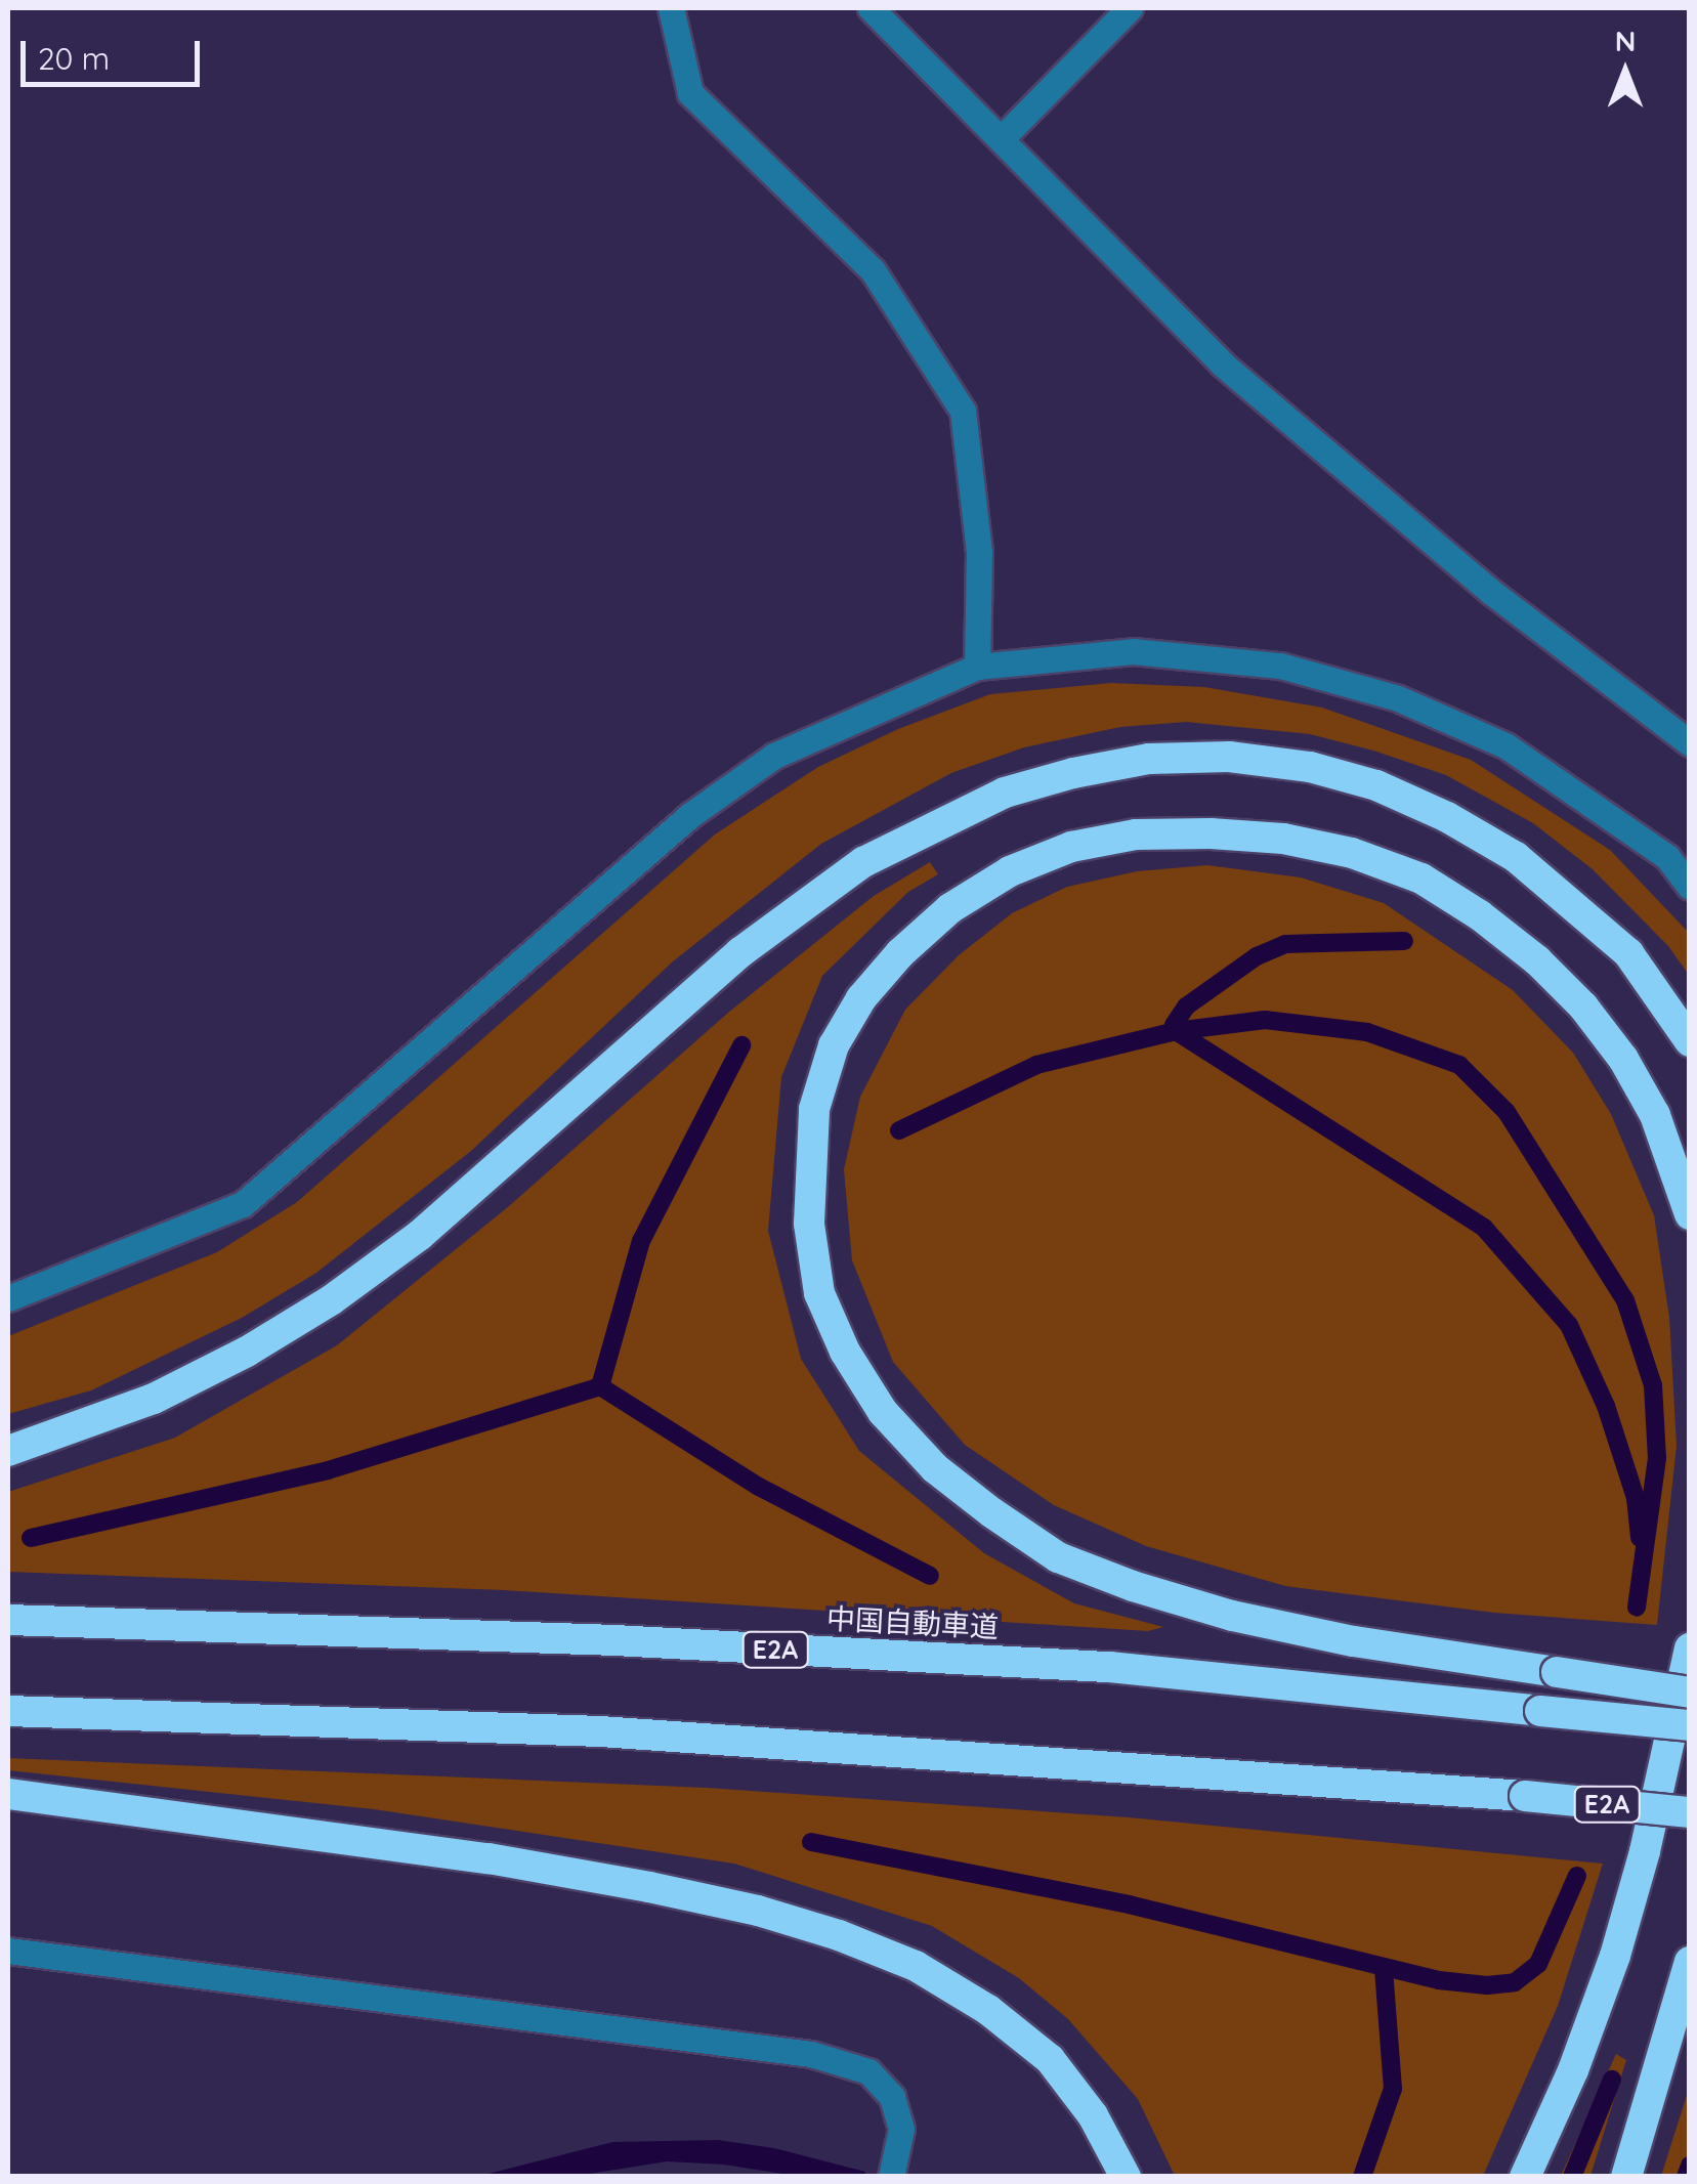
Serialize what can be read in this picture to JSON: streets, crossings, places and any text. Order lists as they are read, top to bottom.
{
  "streets": {
    "highway": ["中国自動車道", "E2A"]
  },
  "scale_bar": "20 m",
  "north": "top"
}
